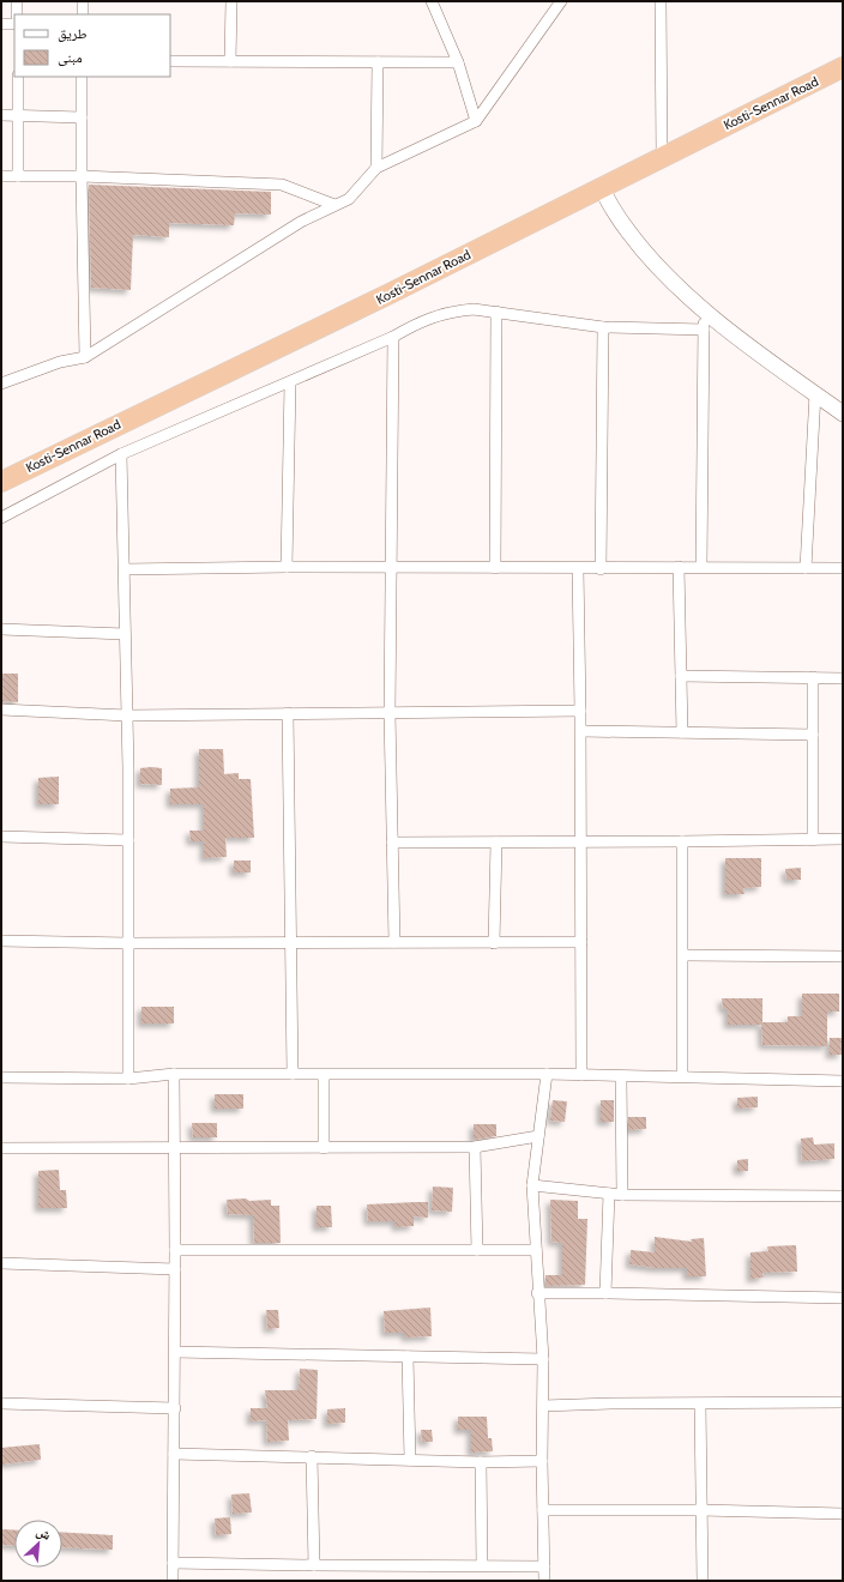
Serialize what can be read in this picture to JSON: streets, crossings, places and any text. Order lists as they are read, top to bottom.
{
  "streets": {
    "highway": ["Kosti-Sennar Road"]
  },
  "legend": ["طريق", "مبنى"],
  "north": "top right"
}
